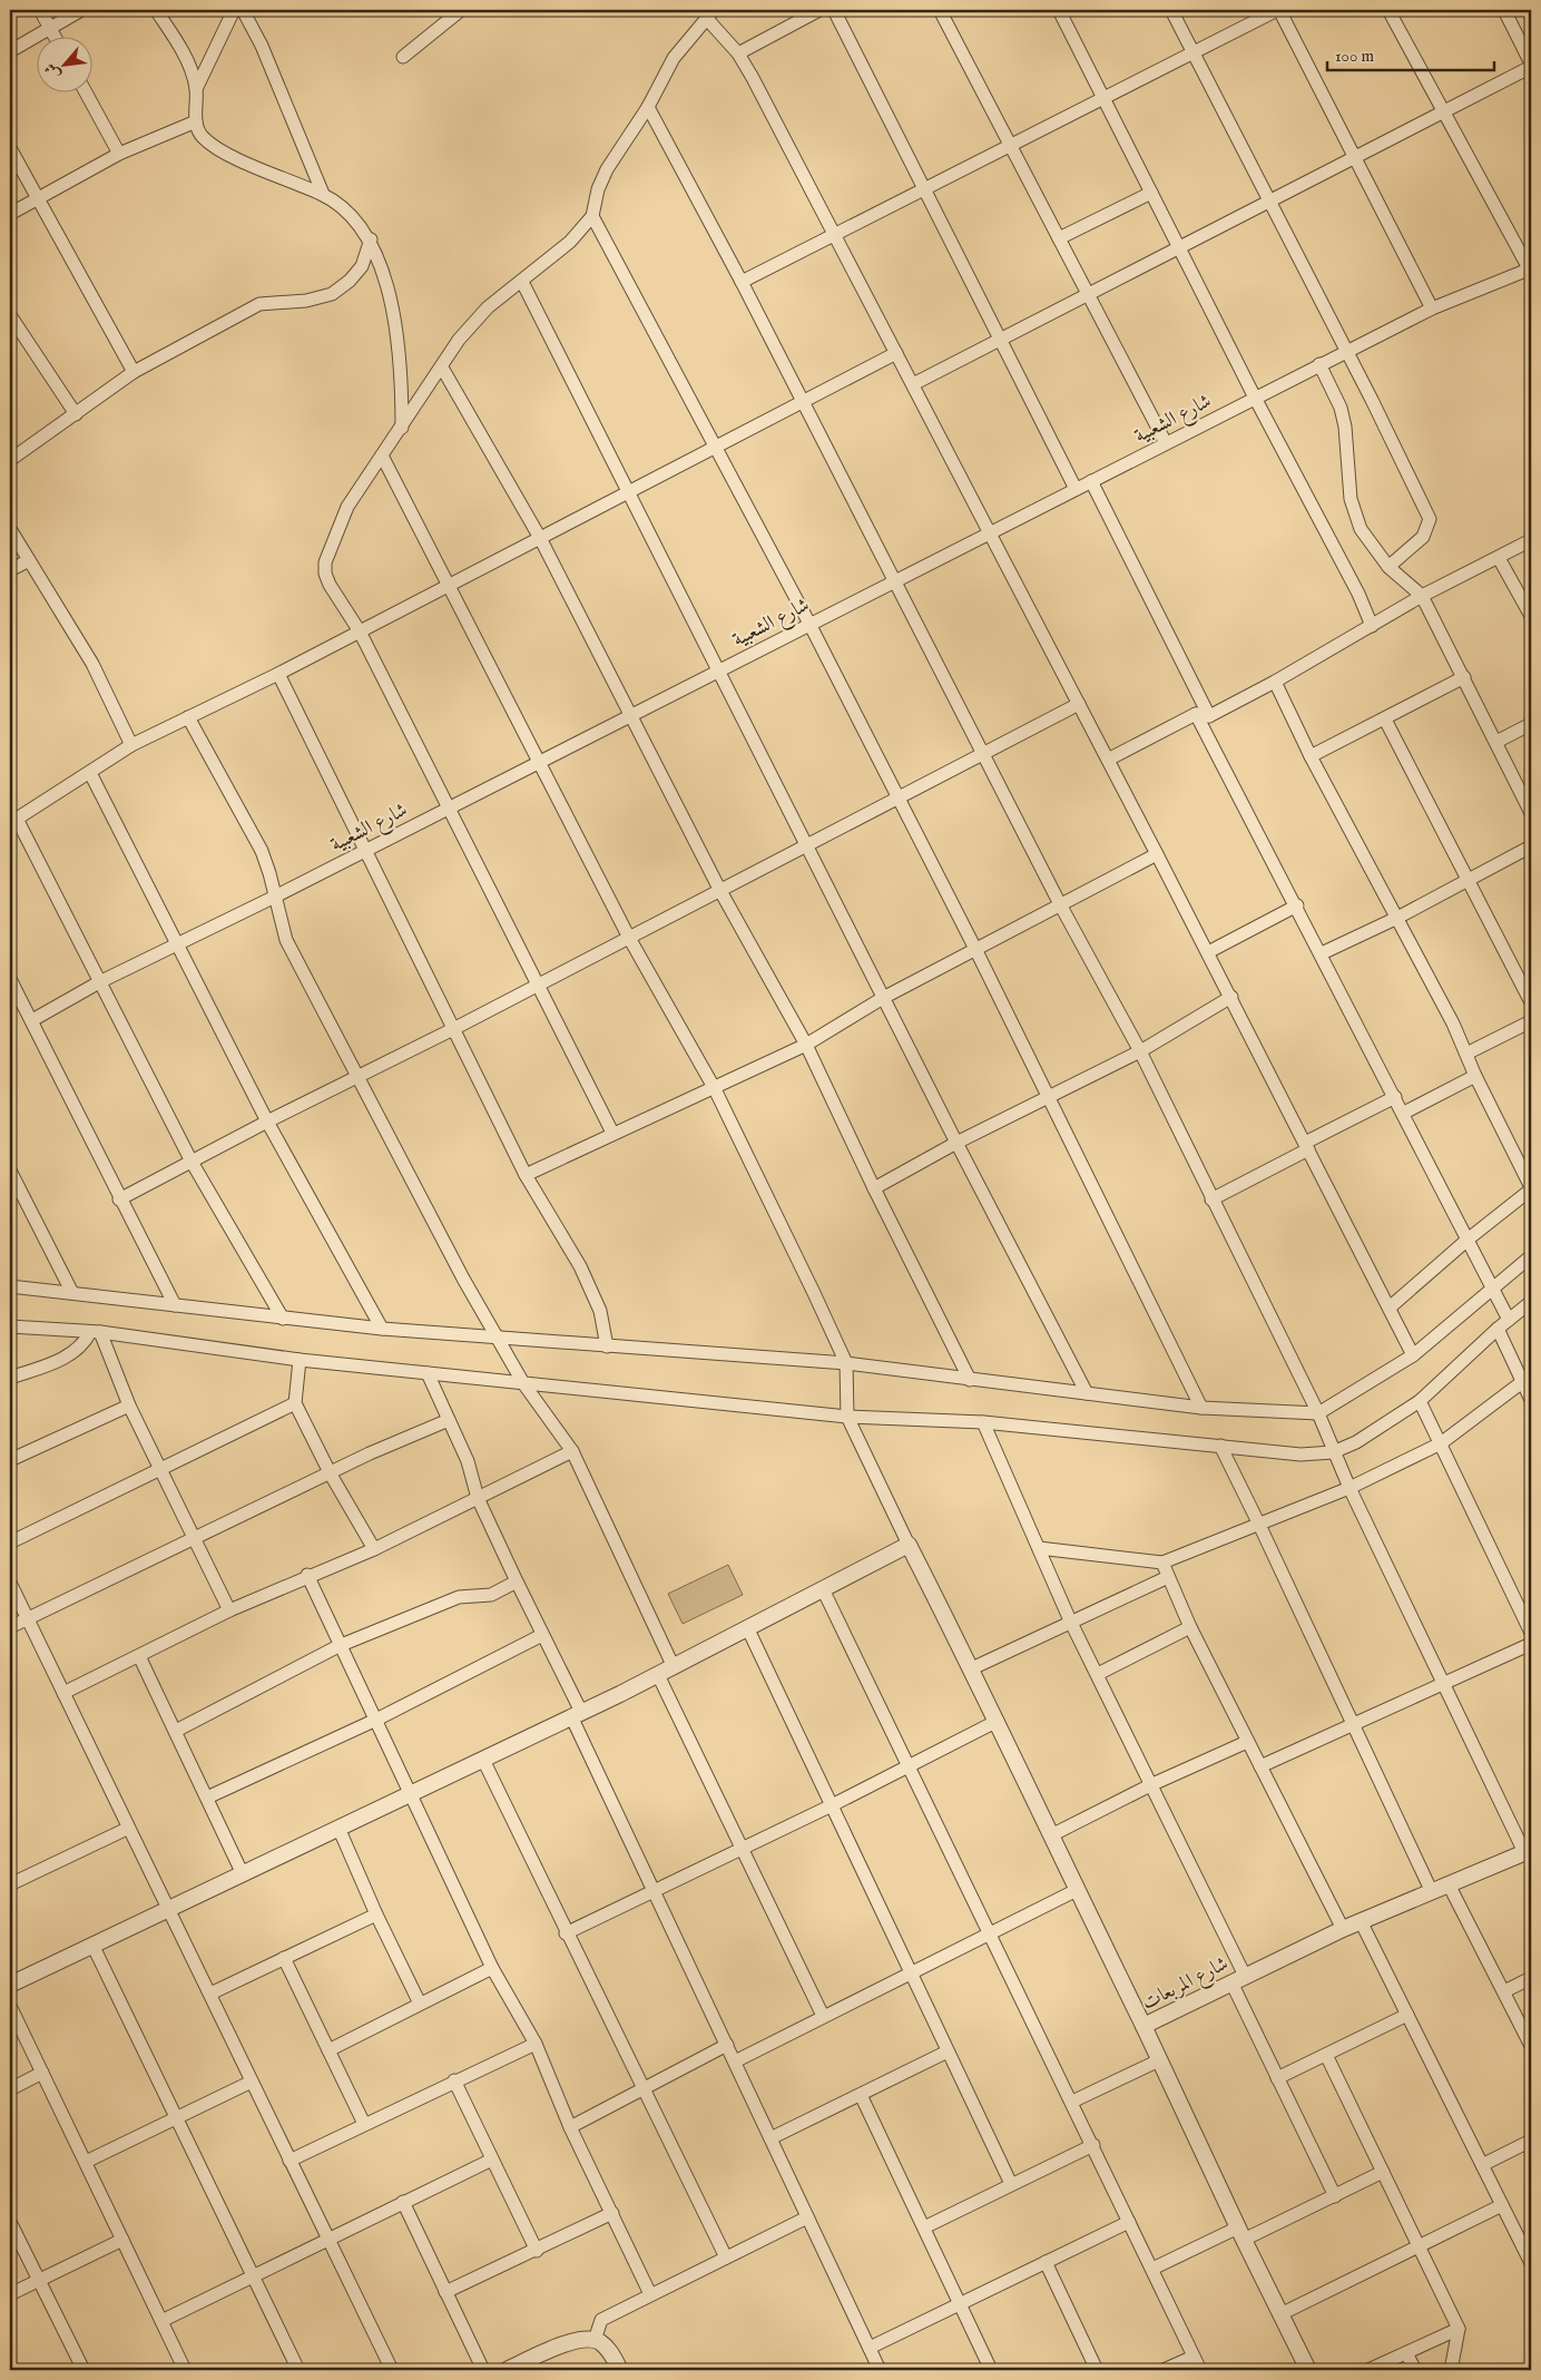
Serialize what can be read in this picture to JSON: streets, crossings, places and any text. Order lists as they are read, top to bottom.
{
  "streets": {
    "street": ["شارع الشعبية", "شارع المربعات"]
  },
  "scale_bar": "100 m",
  "north": "bottom left"
}
